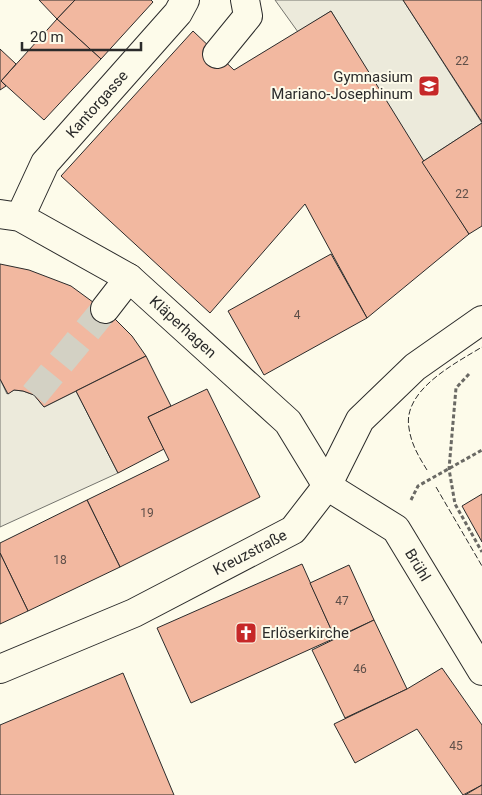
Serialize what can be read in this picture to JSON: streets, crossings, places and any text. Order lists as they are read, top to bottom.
{
  "streets": {
    "street": [
      "Kantorgasse",
      "Kläperhagen",
      "Kreuzstraße",
      "Brühl"
    ]
  },
  "crossings": [
    ["Kantorgasse", "Kläperhagen"],
    ["Kläperhagen", "Kreuzstraße"],
    ["Kläperhagen", "Brühl"],
    ["Kreuzstraße", "Brühl"]
  ],
  "places": {
    "school or university": ["Gymnasium Mariano-Josephinum"],
    "church": ["Erlöserkirche"]
  },
  "house_numbers": [
    "22",
    "22",
    "4",
    "19",
    "18",
    "47",
    "46",
    "45"
  ],
  "scale_bar": "20 m"
}
